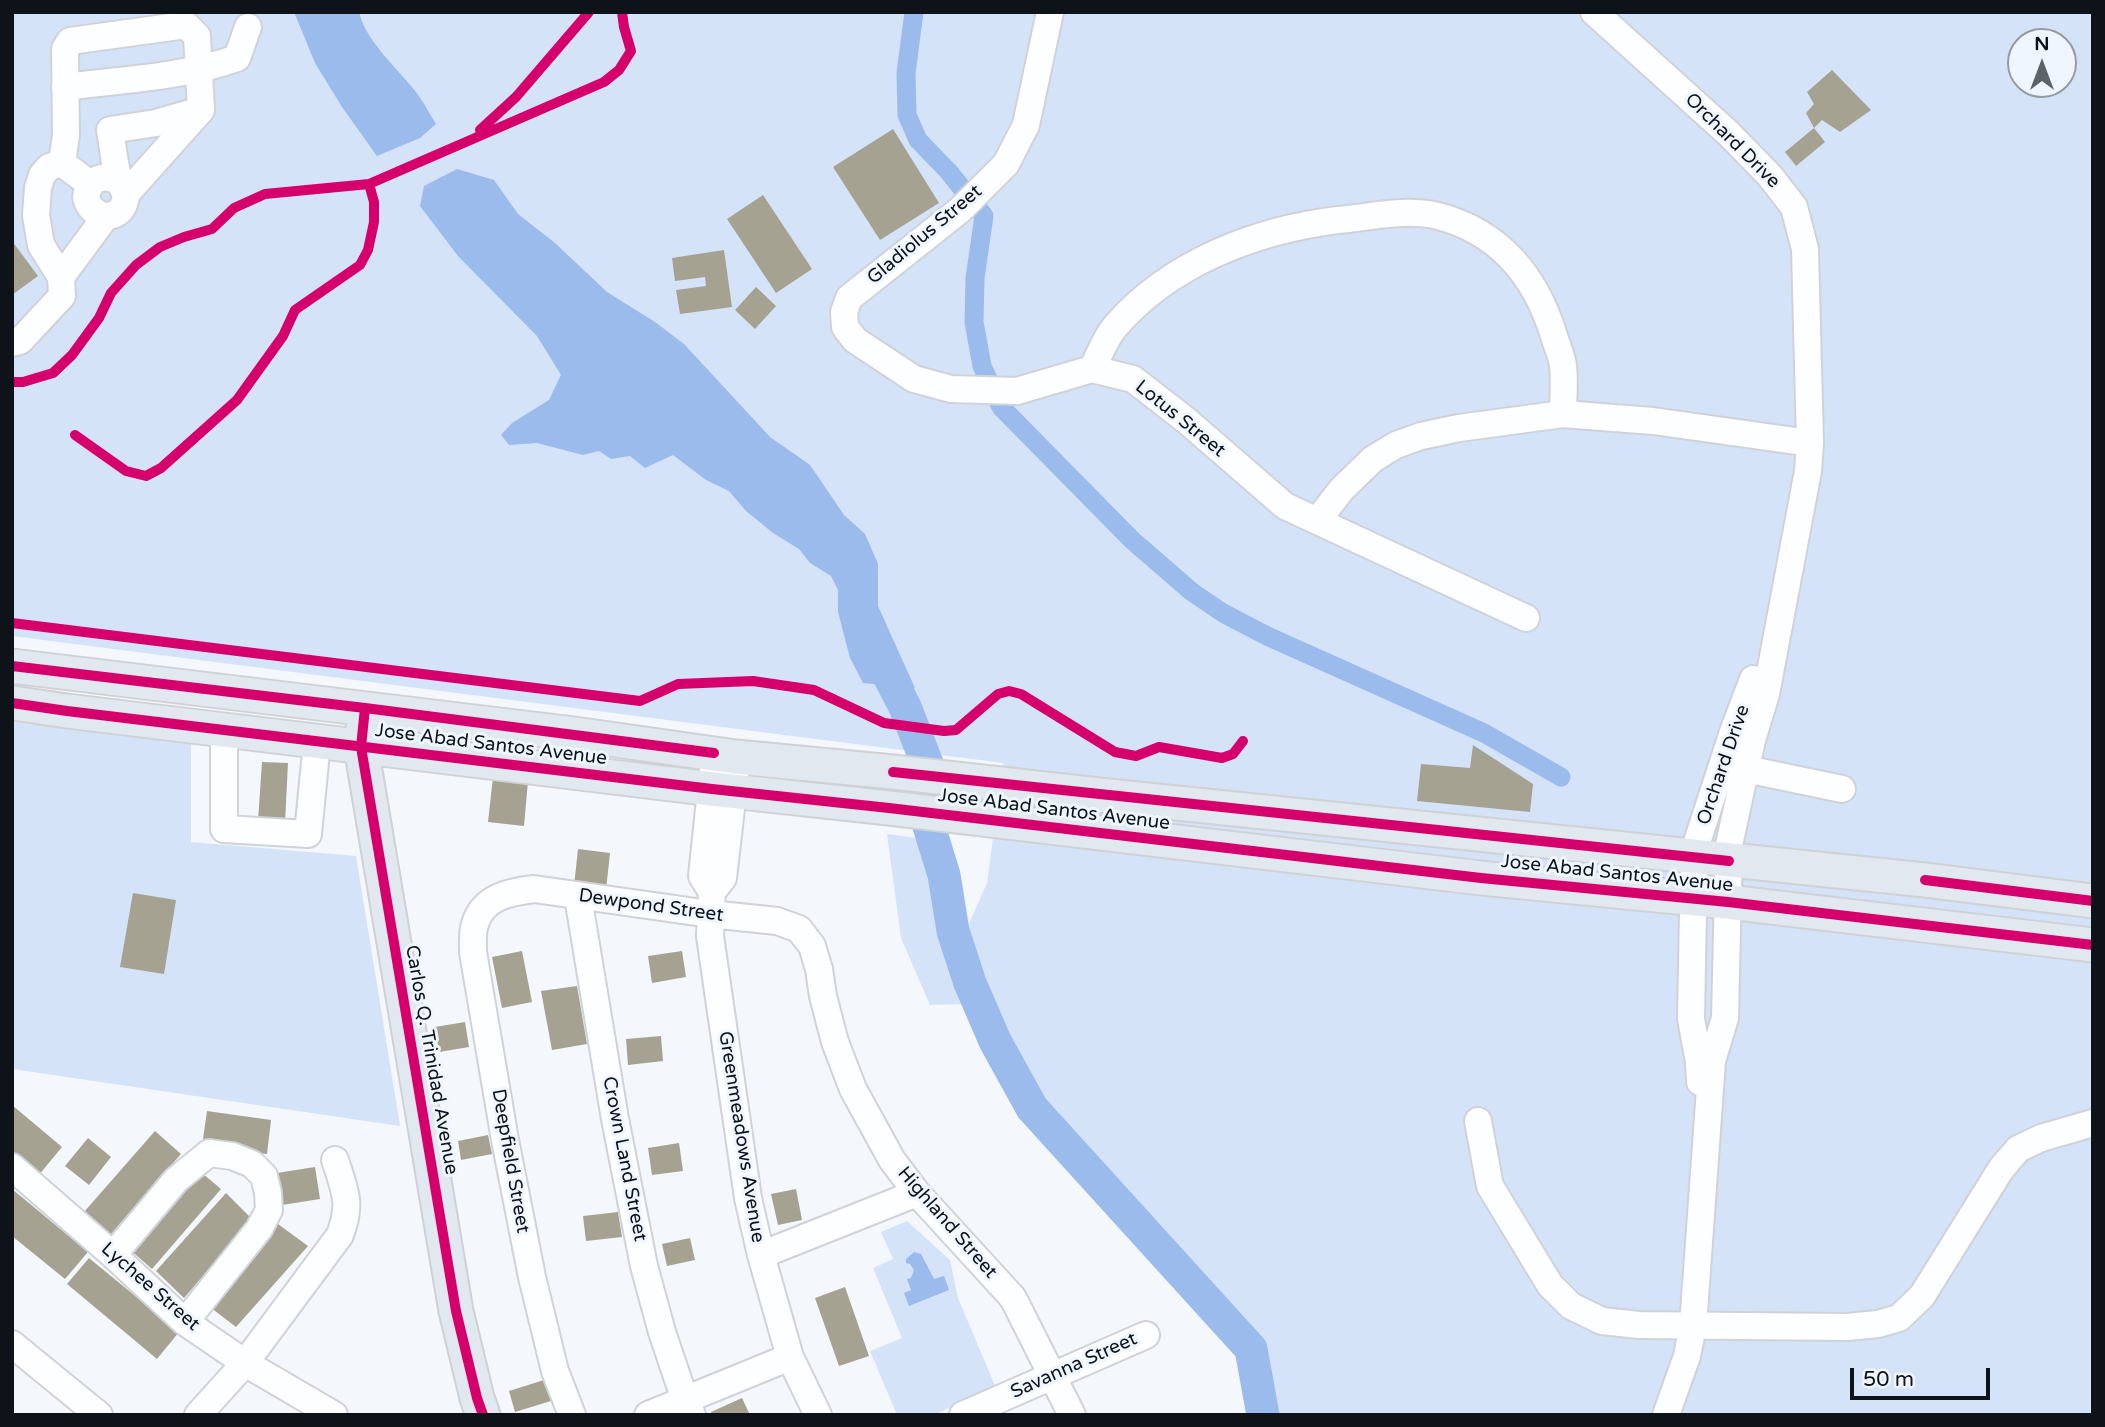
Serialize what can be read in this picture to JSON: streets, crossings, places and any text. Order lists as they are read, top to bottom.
{
  "streets": {
    "main road": ["Jose Abad Santos Avenue", "Carlos Q. Trinidad Avenue"],
    "street": [
      "Orchard Drive",
      "Gladiolus Street",
      "Lotus Street",
      "Dewpond Street",
      "Greenmeadows Avenue",
      "Crown Land Street",
      "Deepfield Street",
      "Highland Street",
      "Lychee Street",
      "Savanna Street"
    ]
  },
  "crossings": [
    ["Orchard Drive", "Jose Abad Santos Avenue"],
    ["Gladiolus Street", "Lotus Street"],
    ["Jose Abad Santos Avenue", "Carlos Q. Trinidad Avenue"],
    ["Jose Abad Santos Avenue", "Greenmeadows Avenue"],
    ["Dewpond Street", "Greenmeadows Avenue"],
    ["Dewpond Street", "Crown Land Street"],
    ["Dewpond Street", "Deepfield Street"],
    ["Dewpond Street", "Highland Street"],
    ["Highland Street", "Savanna Street"]
  ],
  "scale_bar": "50 m",
  "north": "top"
}
